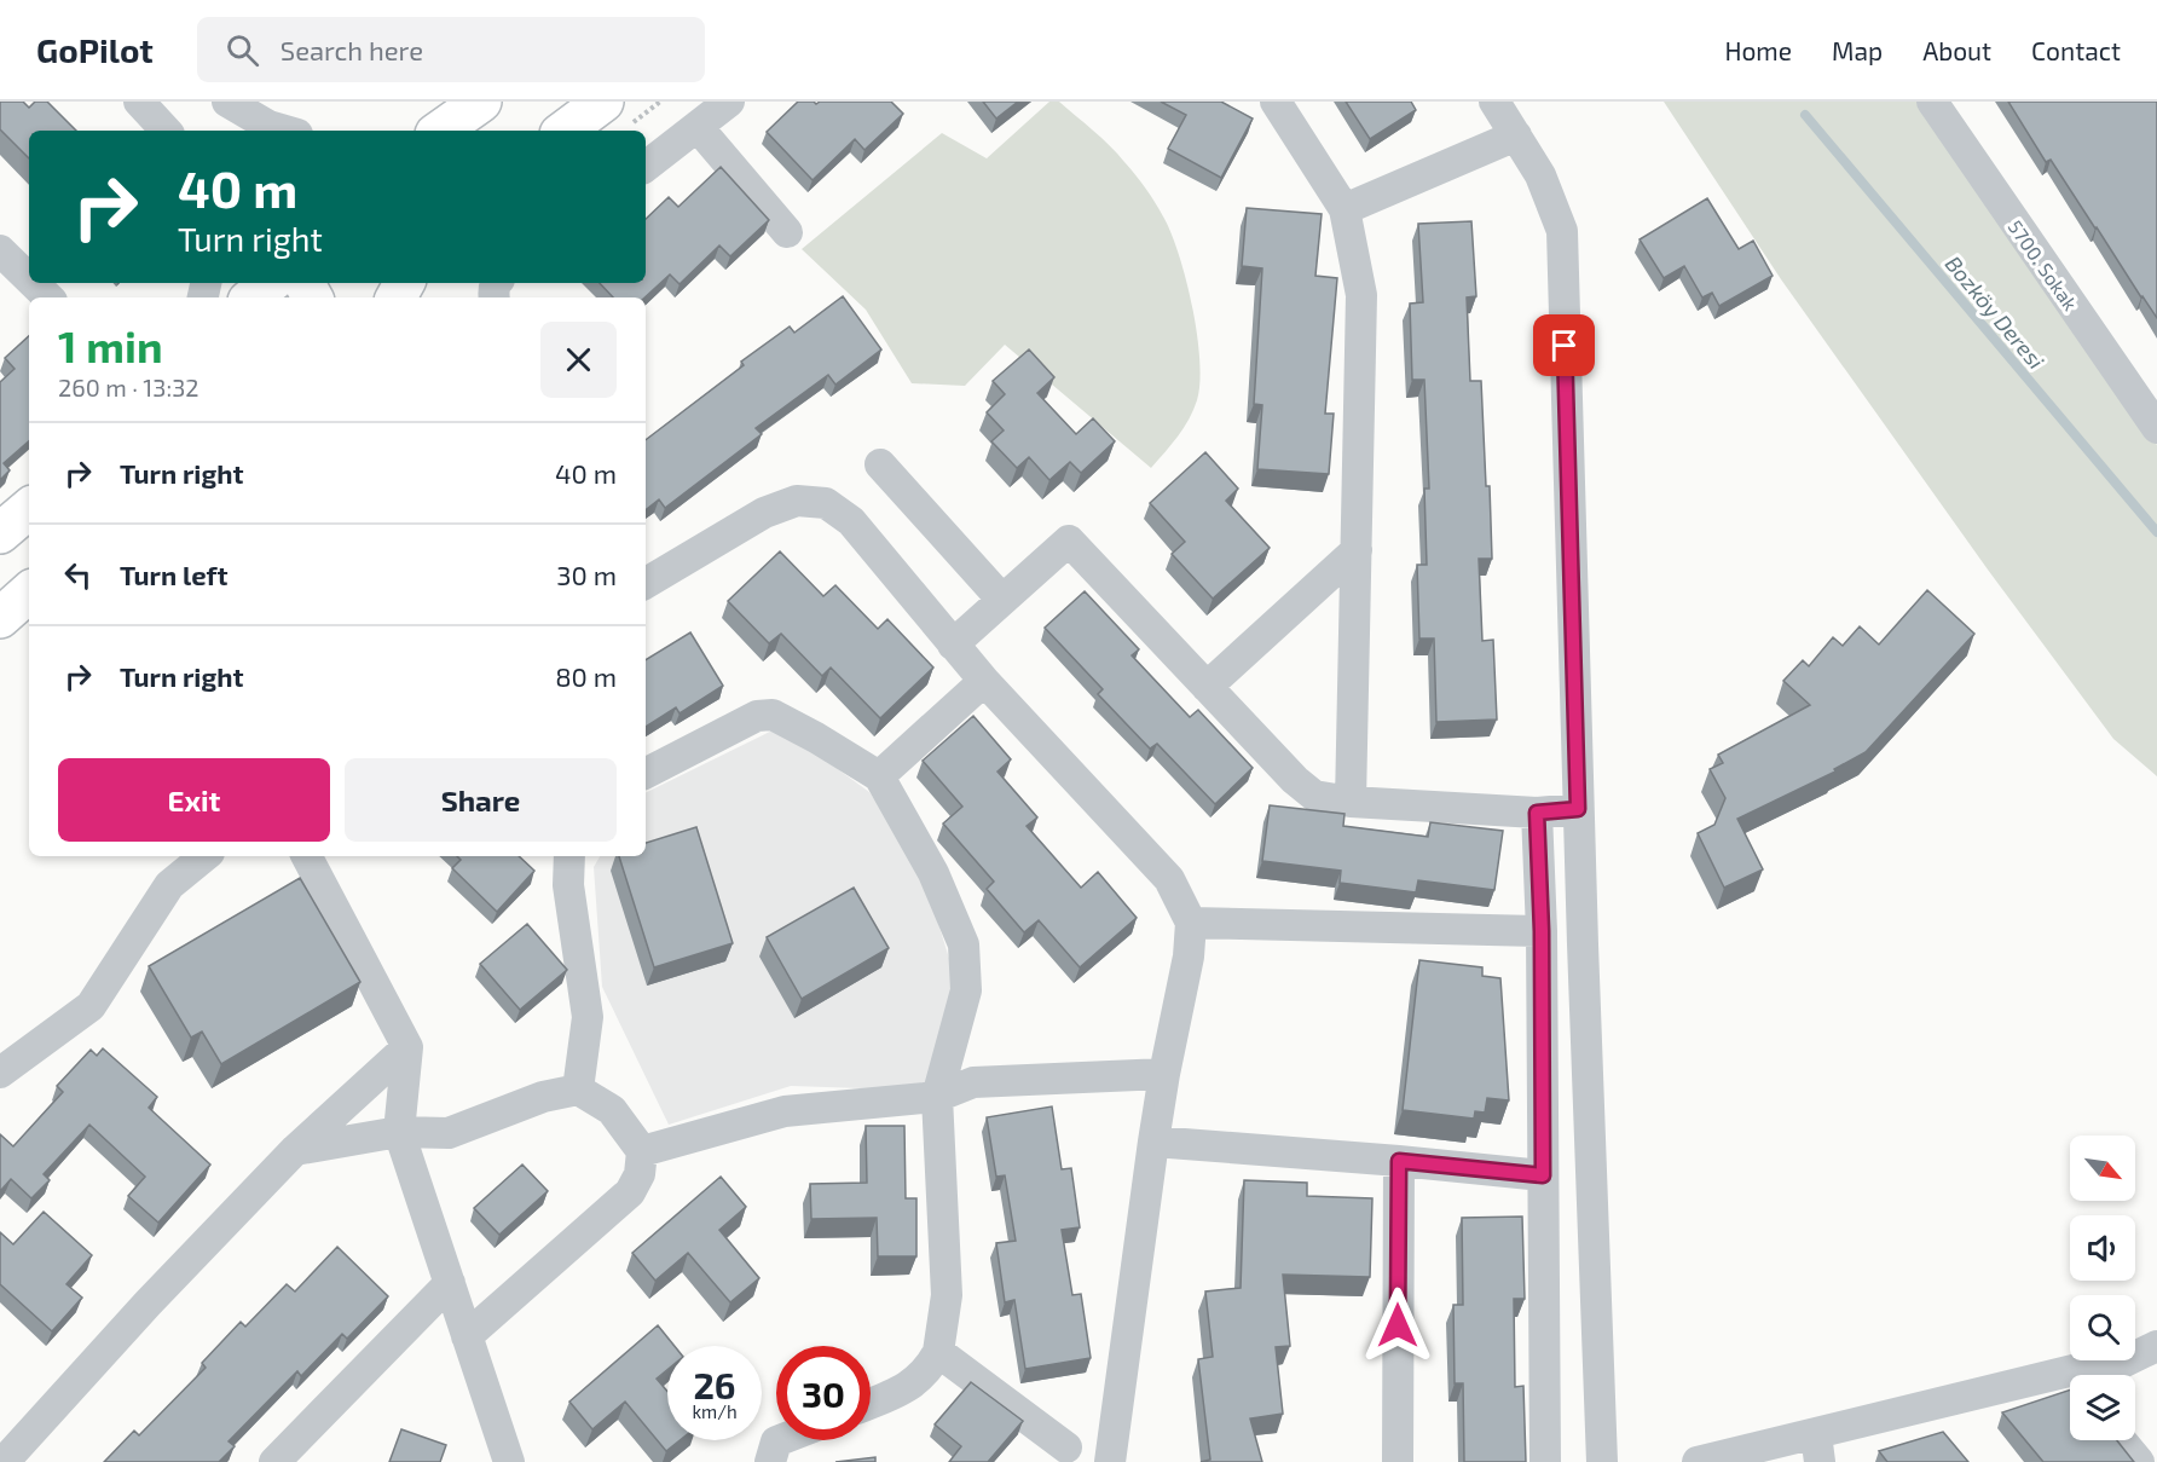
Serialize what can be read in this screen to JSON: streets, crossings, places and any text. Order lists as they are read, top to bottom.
{
  "streets": {
    "street": ["5700. Sokak"]
  },
  "water": ["Bozköy Deresi"],
  "north": "bottom right",
  "page": {
    "header": "GoPilot",
    "search": "Search here",
    "nav": [
      "Home",
      "Map",
      "About",
      "Contact"
    ],
    "turn": ["40 m", "Turn right"],
    "heading": ["1 min", "260 m · 13:32"],
    "list": [
      {
        "name": "Turn right",
        "value": "40 m"
      },
      {
        "name": "Turn left",
        "value": "30 m"
      },
      {
        "name": "Turn right",
        "value": "80 m"
      }
    ],
    "buttons": ["Exit", "Share"],
    "speed": "26 km/h",
    "limit": "30"
  }
}
